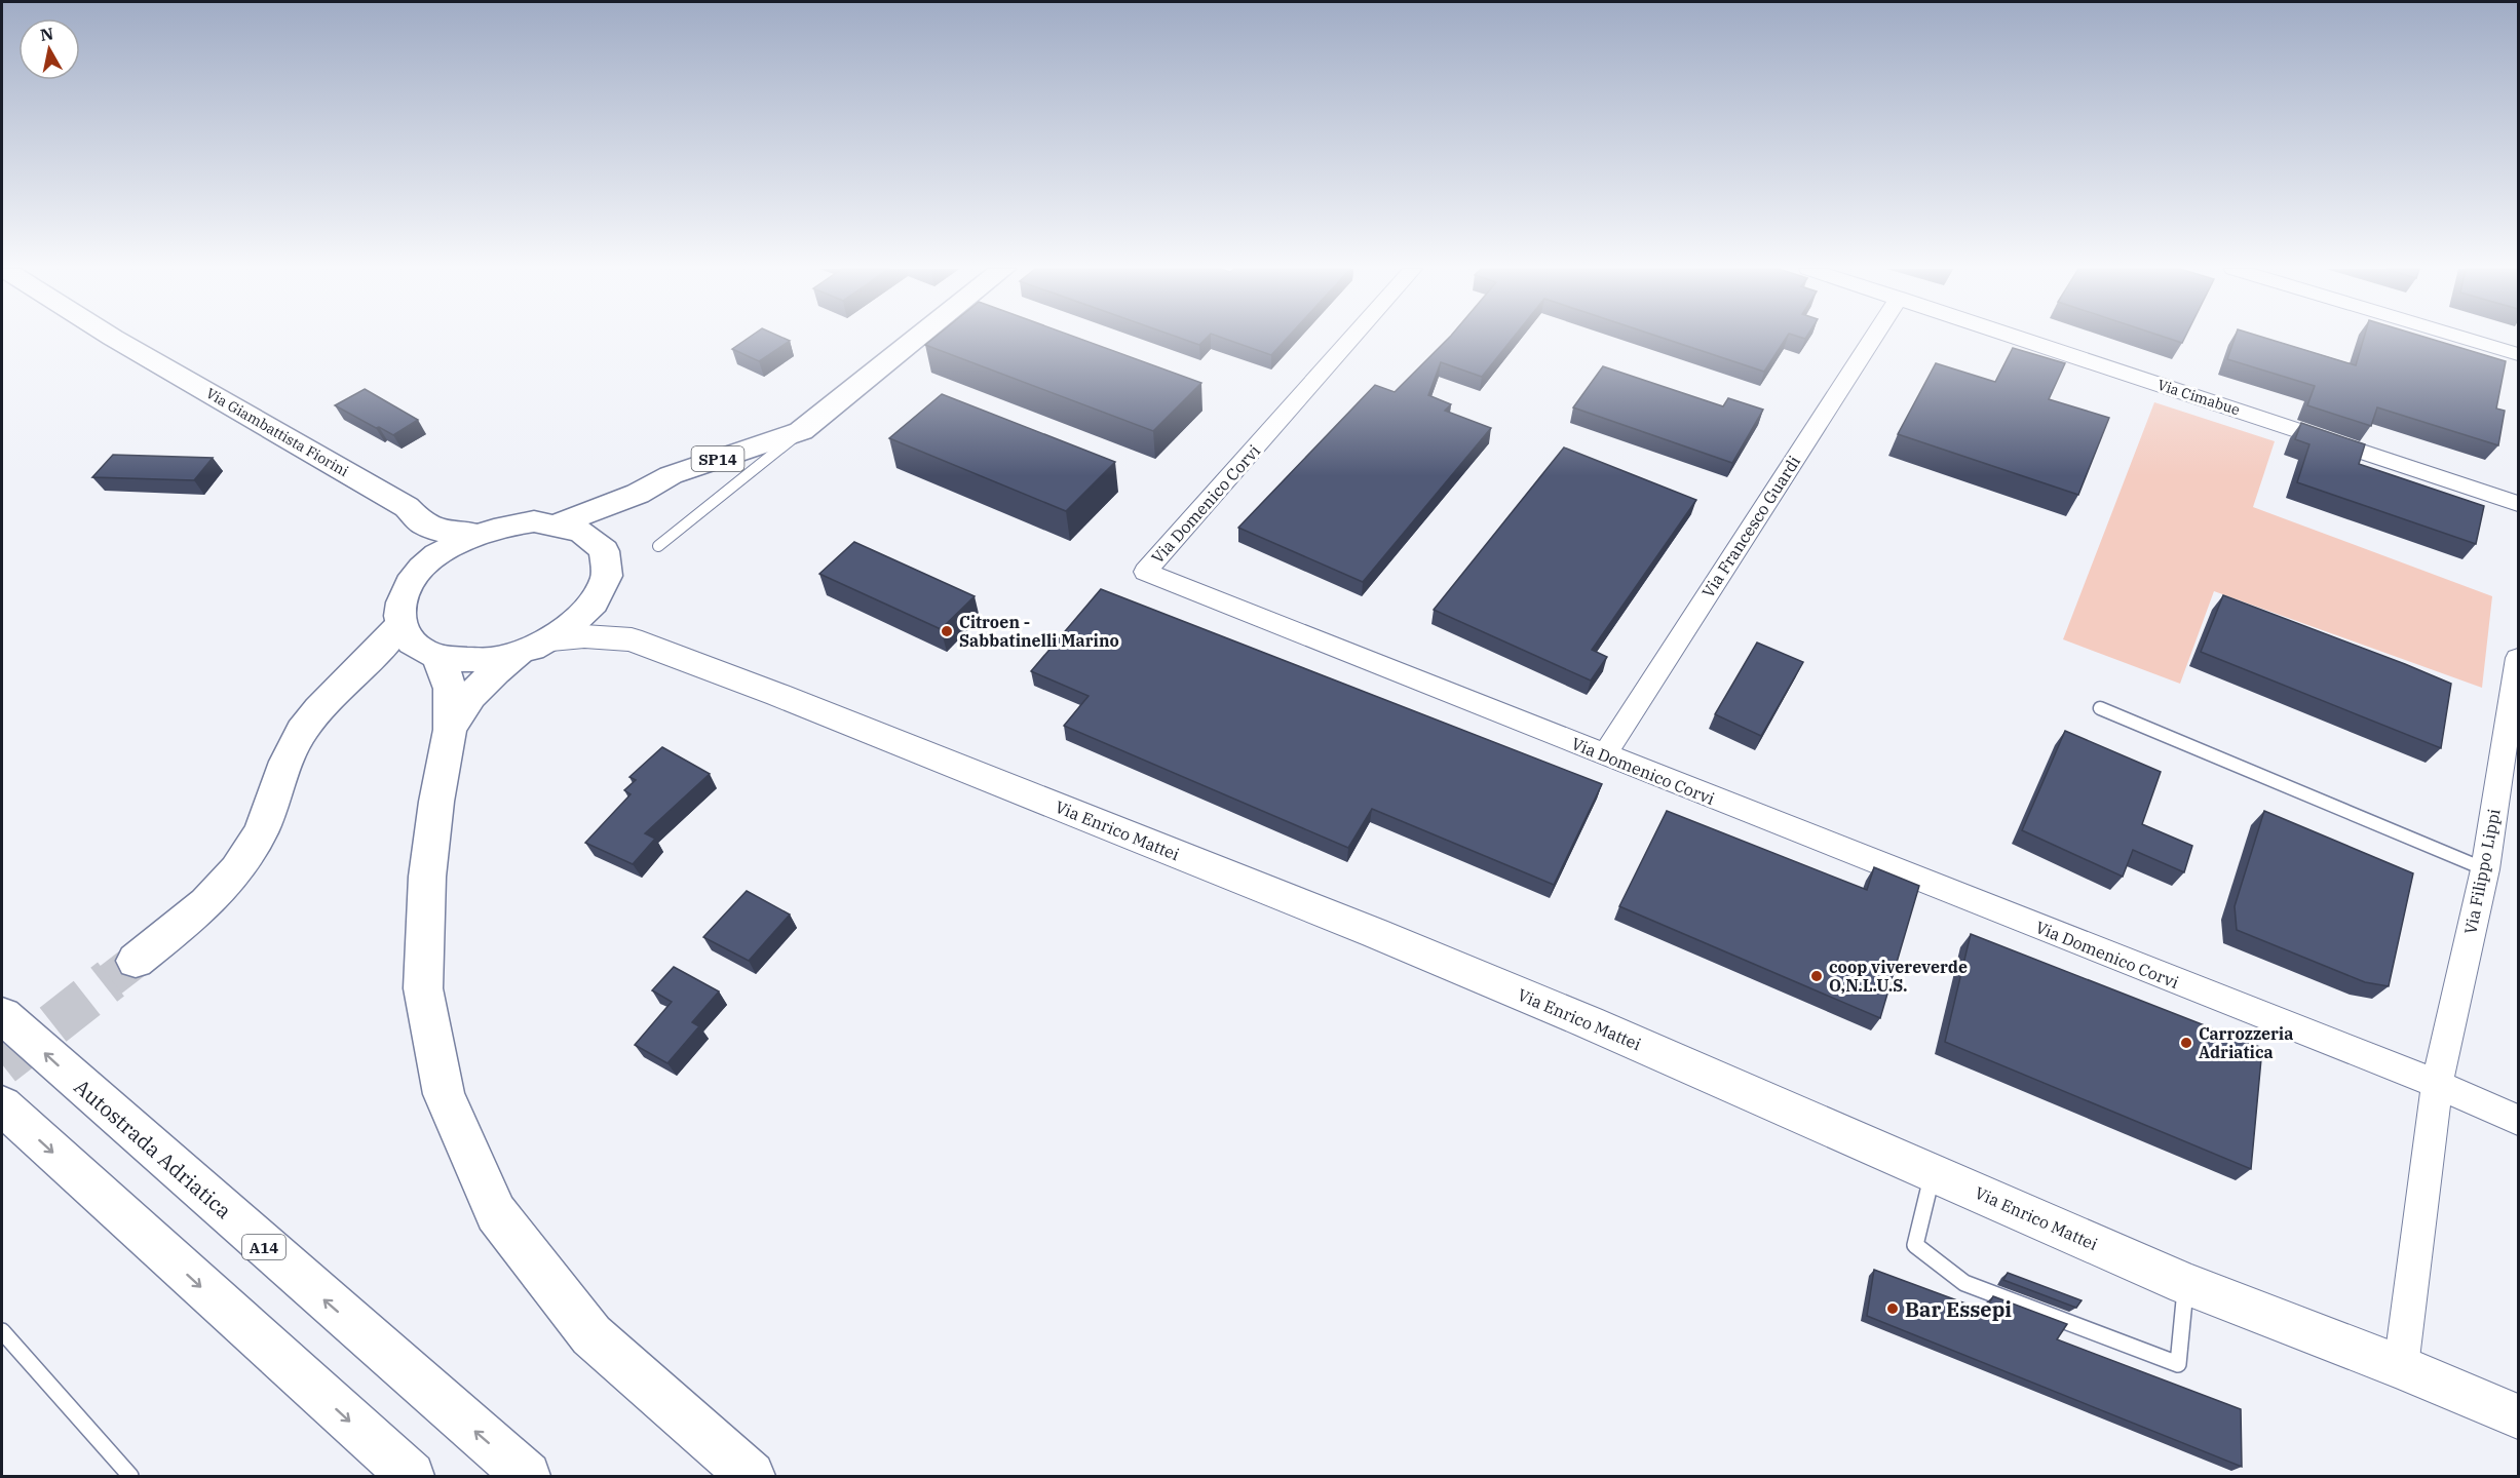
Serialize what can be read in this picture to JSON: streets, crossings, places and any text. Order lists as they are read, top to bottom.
{
  "streets": {
    "main road": [
      "Via Giambattista Fiorini",
      "SP14",
      "Autostrada Adriatica",
      "A14"
    ],
    "street": [
      "Via Cimabue",
      "Via Domenico Corvi",
      "Via Francesco Guardi",
      "Via Enrico Mattei",
      "Via Filippo Lippi"
    ]
  },
  "crossings": [
    ["Via Giambattista Fiorini", "SP14"],
    ["Via Giambattista Fiorini", "Via Enrico Mattei"],
    ["SP14", "Via Enrico Mattei"],
    ["Via Domenico Corvi", "Via Francesco Guardi"],
    ["Via Domenico Corvi", "Via Filippo Lippi"],
    ["Via Enrico Mattei", "Via Filippo Lippi"]
  ],
  "places": [
    "Citroen - Sabbatinelli Marino",
    "coop vivereverde O,N.L.U.S.",
    "Carrozzeria Adriatica",
    "Bar Essepi"
  ],
  "north": "top"
}
